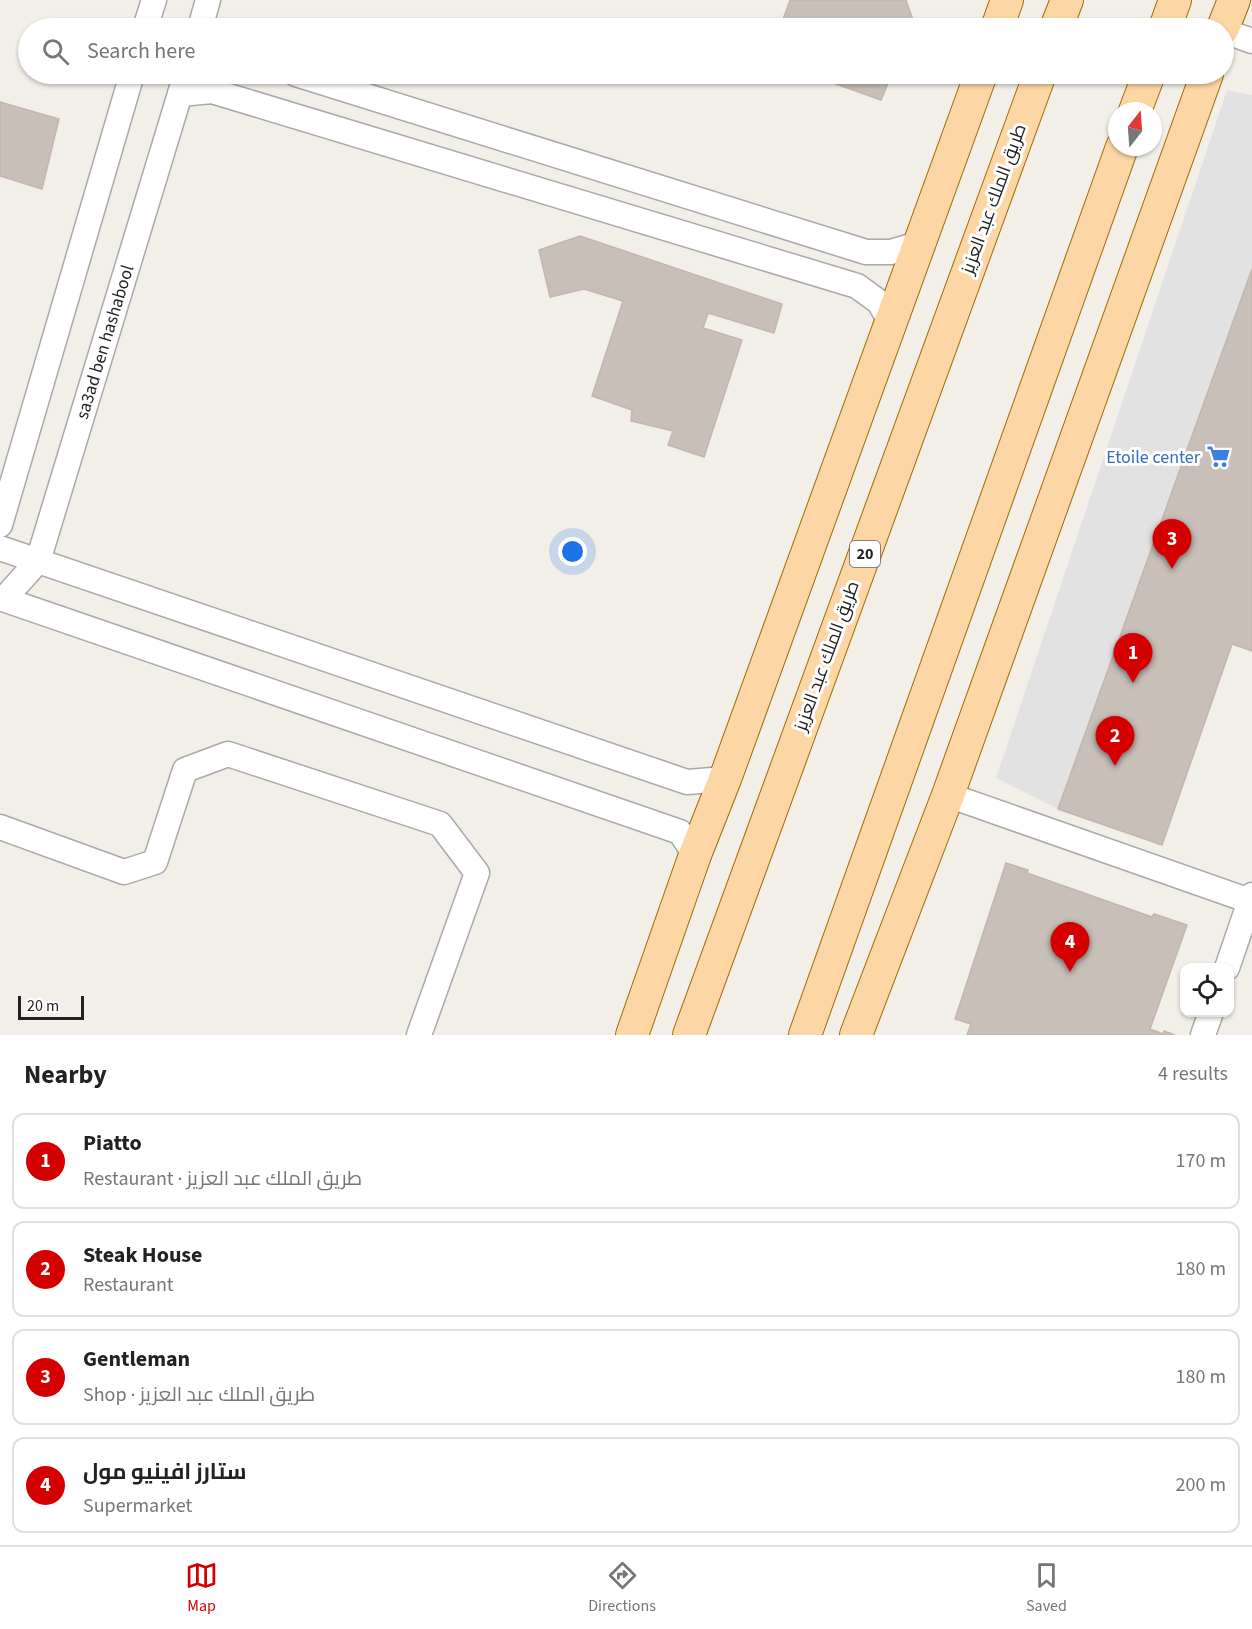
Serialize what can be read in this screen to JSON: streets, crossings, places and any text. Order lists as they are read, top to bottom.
{
  "streets": {
    "main road": ["طريق الملك عبد العزيز", "20"],
    "street": ["sa3ad ben hashabool"]
  },
  "places": {
    "supermarket": ["Etoile center"]
  },
  "scale_bar": "20 m",
  "north": "top",
  "page": {
    "search": "Search here",
    "pins": [
      "3",
      "1",
      "2",
      "4"
    ],
    "scale": "20 m",
    "heading": ["Nearby", "4 results"],
    "list": [
      {
        "mark": "1",
        "name": "Piatto",
        "note": "Restaurant · طريق الملك عبد العزيز",
        "value": "170 m"
      },
      {
        "mark": "2",
        "name": "Steak House",
        "note": "Restaurant",
        "value": "180 m"
      },
      {
        "mark": "3",
        "name": "Gentleman",
        "note": "Shop · طريق الملك عبد العزيز",
        "value": "180 m"
      },
      {
        "mark": "4",
        "name": "ستارز افينيو مول",
        "note": "Supermarket",
        "value": "200 m"
      }
    ],
    "nav": ["Map", "Directions", "Saved"]
  }
}
